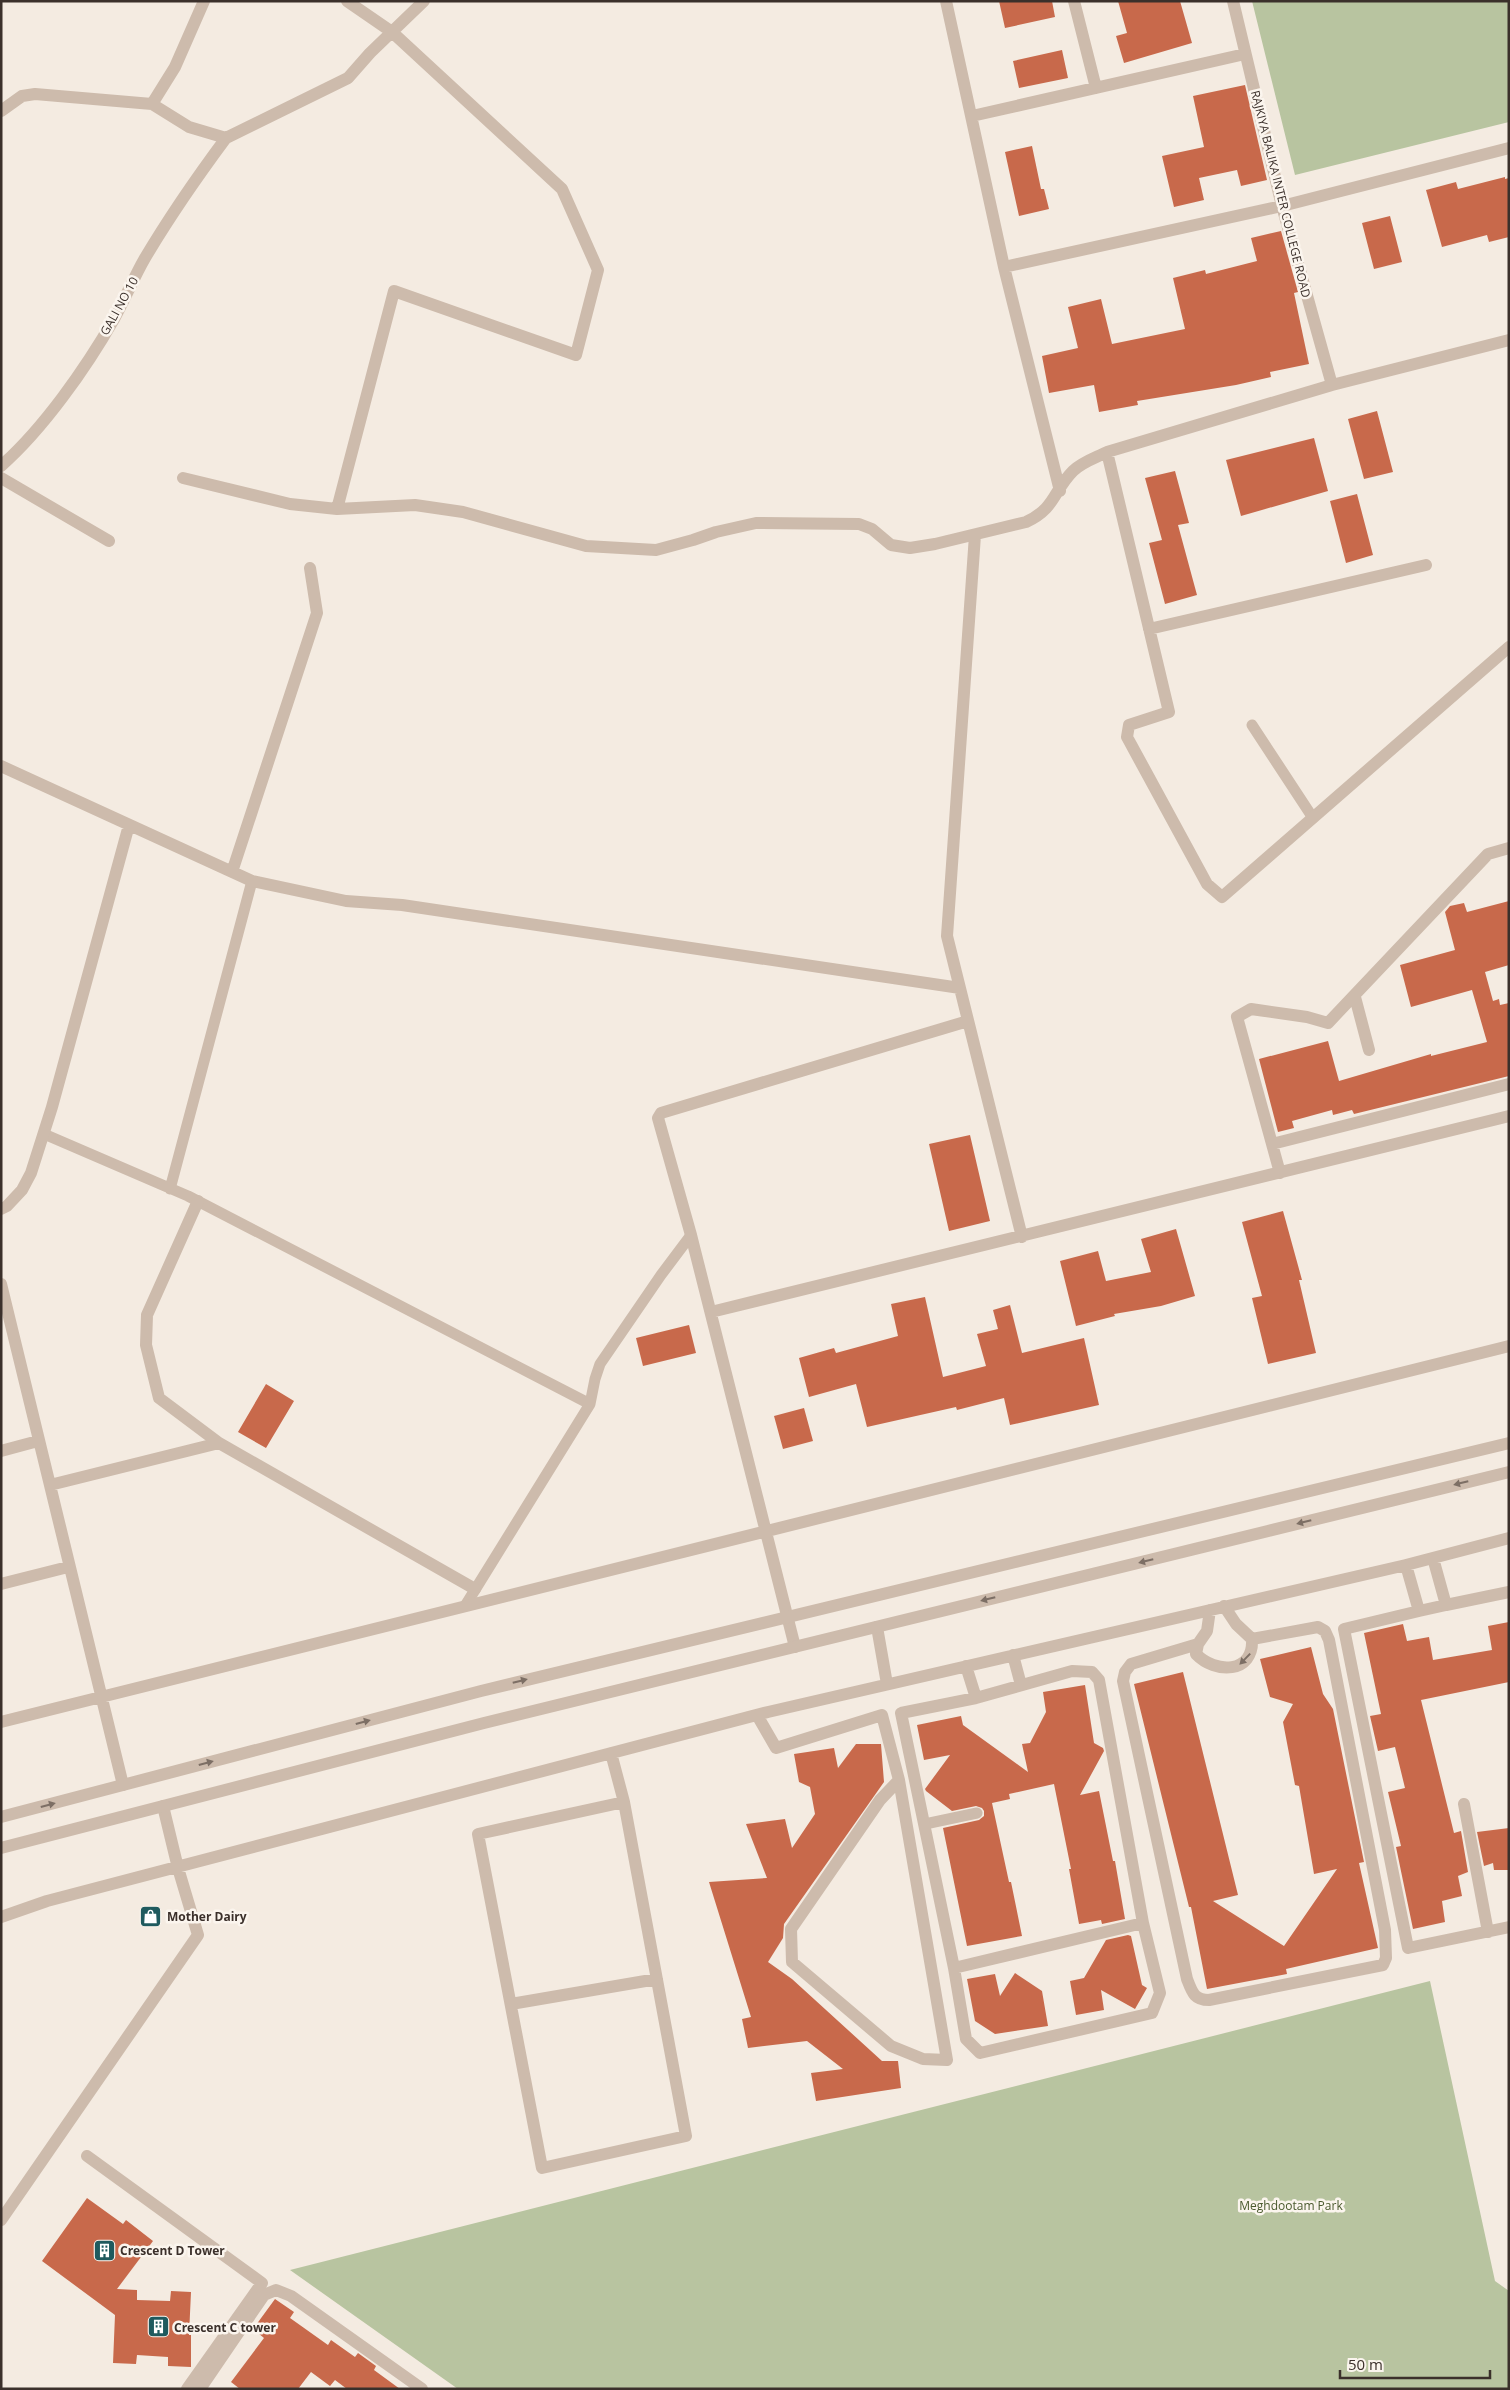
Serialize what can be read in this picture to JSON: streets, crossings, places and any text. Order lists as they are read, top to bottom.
{
  "streets": {
    "street": ["RAJKIYA BALIKA INTER COLLEGE ROAD", "GALI NO 10"]
  },
  "parks": ["Meghdootam Park"],
  "places": {
    "shop": ["Mother Dairy"],
    "building": ["Crescent D Tower", "Crescent C tower"]
  },
  "scale_bar": "50 m"
}
